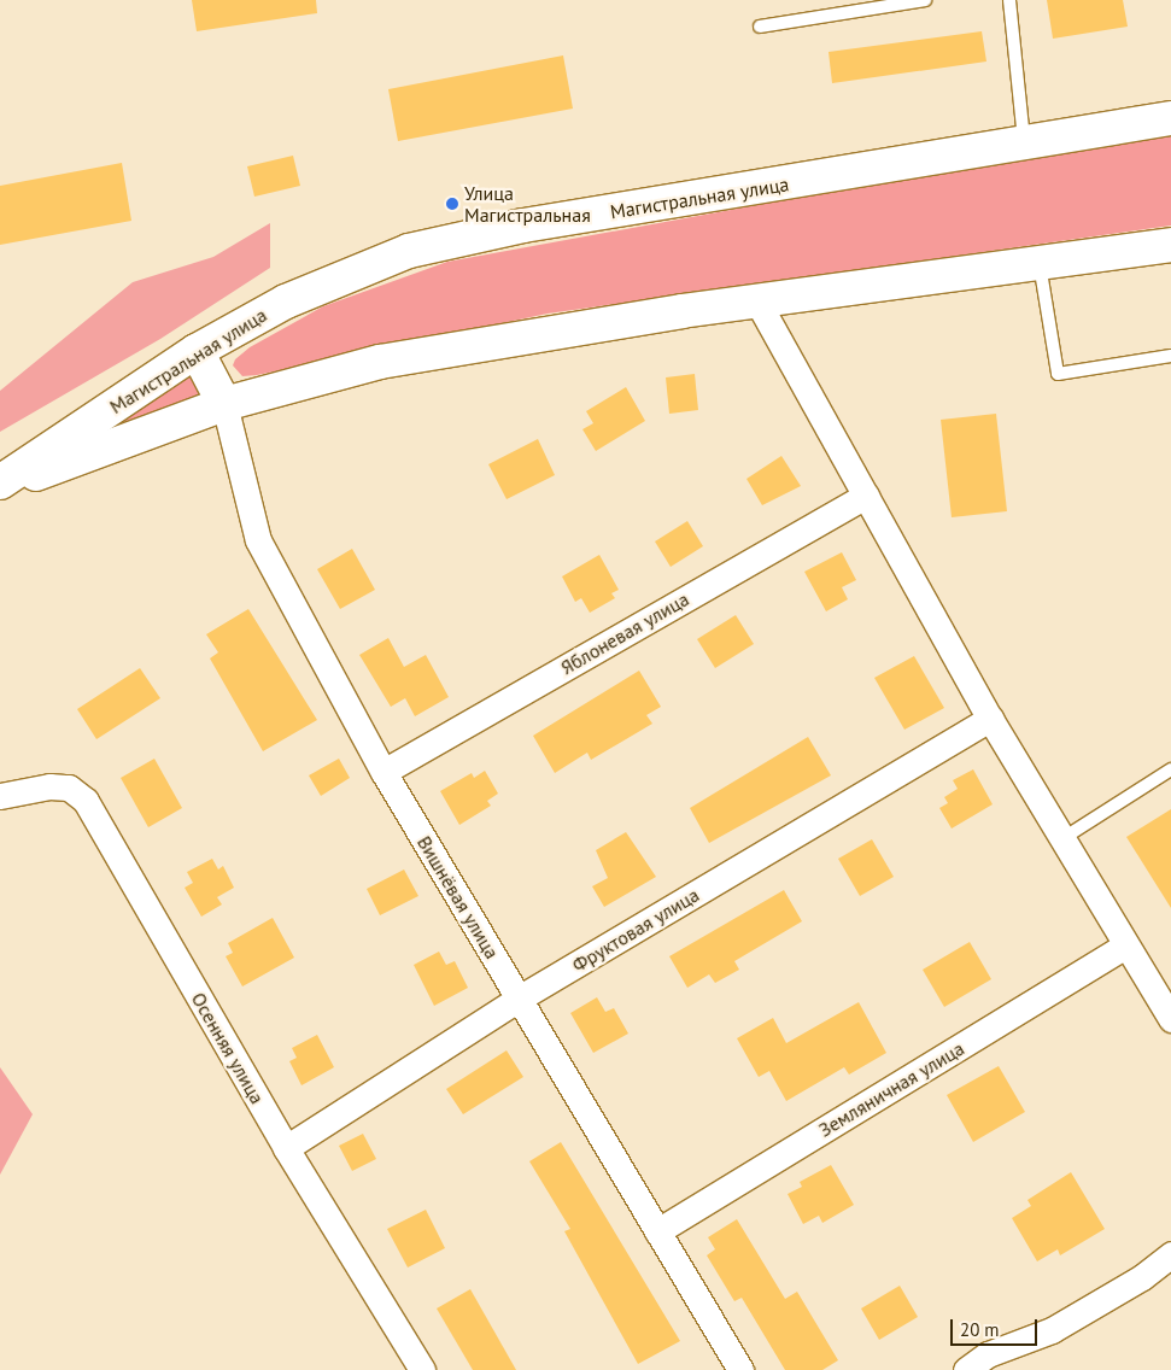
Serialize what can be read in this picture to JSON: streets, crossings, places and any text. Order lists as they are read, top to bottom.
{
  "streets": {
    "main road": ["Магистральная улица"],
    "street": [
      "Яблоневая улица",
      "Вишнёвая улица",
      "Фруктовая улица",
      "Осенняя улица",
      "Земляничная улица"
    ]
  },
  "crossings": [
    ["Магистральная улица", "Вишнёвая улица"],
    ["Яблоневая улица", "Вишнёвая улица"],
    ["Вишнёвая улица", "Фруктовая улица"],
    ["Вишнёвая улица", "Земляничная улица"],
    ["Фруктовая улица", "Осенняя улица"]
  ],
  "places": ["Улица Магистральная"],
  "scale_bar": "20 m"
}
